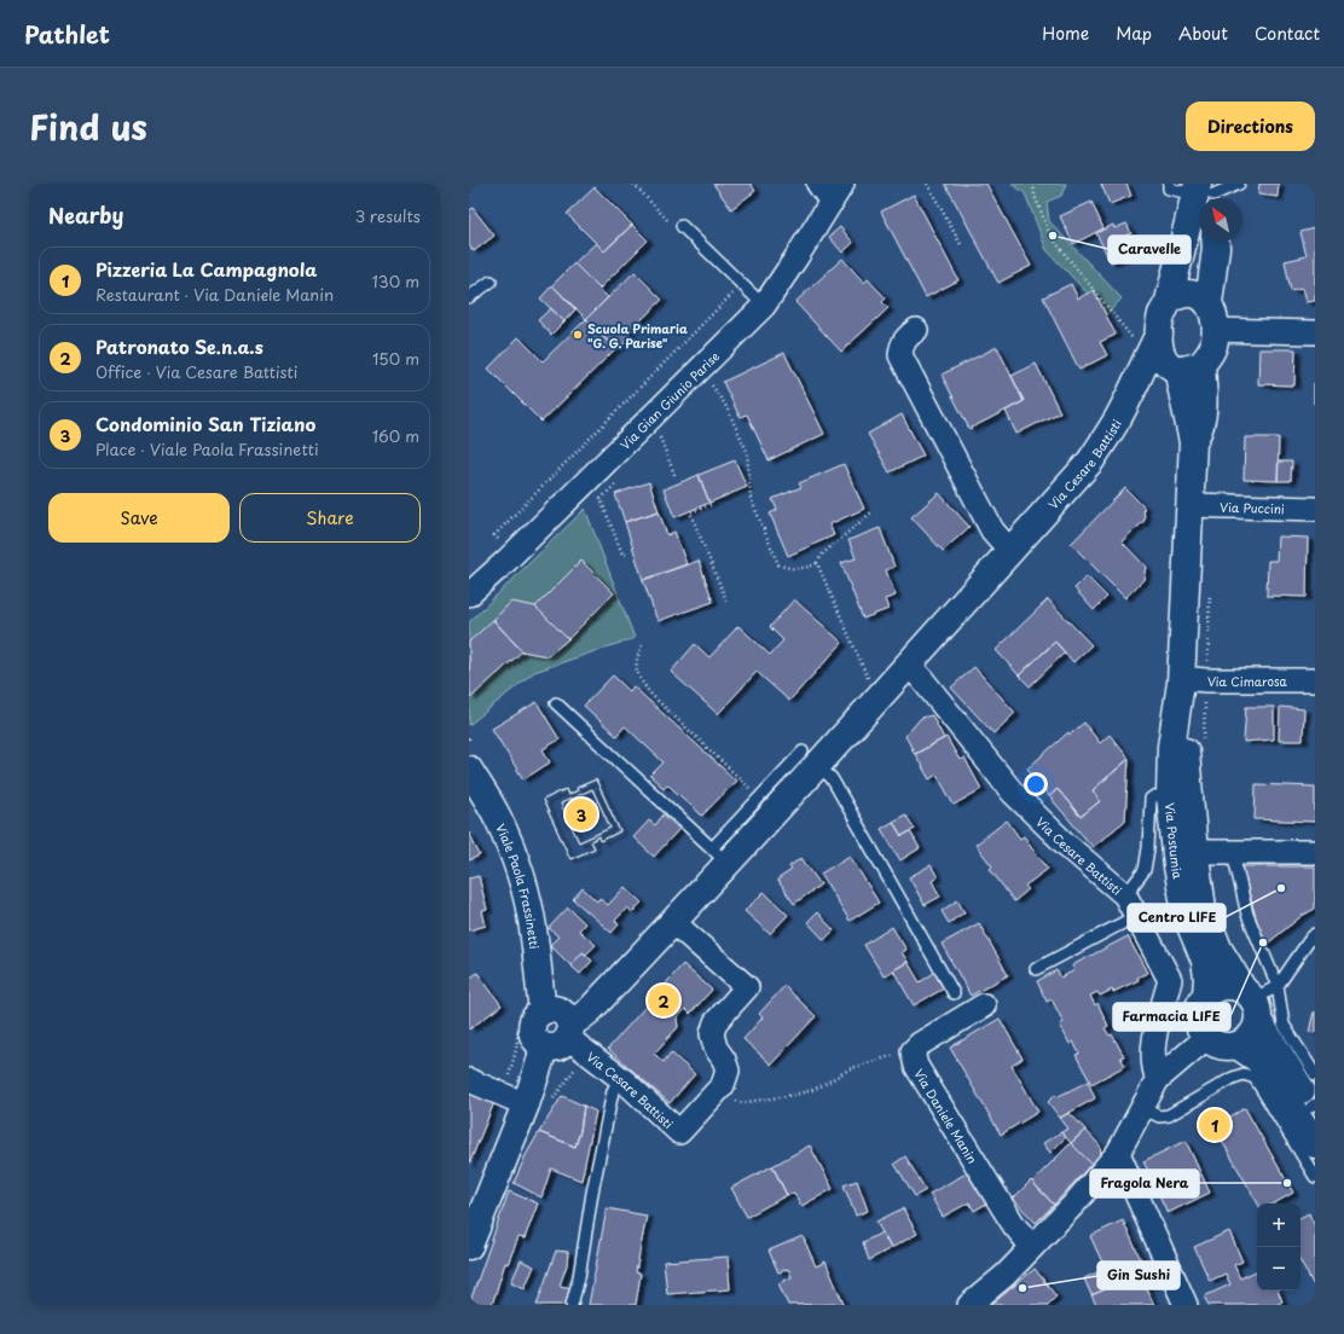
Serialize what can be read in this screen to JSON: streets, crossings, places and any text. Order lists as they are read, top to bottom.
{
  "streets": {
    "main road": ["Via Cesare Battisti", "Via Postumia", "Viale Paola Frassinetti"],
    "street": [
      "Via Gian Giunio Parise",
      "Via Puccini",
      "Via Cimarosa",
      "Via Daniele Manin"
    ]
  },
  "crossings": [
    ["Via Cesare Battisti", "Via Postumia"],
    ["Via Cesare Battisti", "Viale Paola Frassinetti"],
    ["Via Puccini", "Via Postumia"],
    ["Via Cimarosa", "Via Postumia"]
  ],
  "places": [
    "Caravelle",
    "Scuola Primaria \"G. G. Parise\"",
    "Centro LIFE",
    "Farmacia LIFE",
    "Fragola Nera",
    "Gin Sushi"
  ],
  "north": "top left",
  "page": {
    "header": "Pathlet",
    "nav": [
      "Home",
      "Map",
      "About",
      "Contact"
    ],
    "title": "Find us",
    "buttons": [
      "Directions",
      ["Save", "Share"]
    ],
    "heading": ["Nearby", "3 results"],
    "list": [
      {
        "mark": "1",
        "name": "Pizzeria La Campagnola",
        "note": "Restaurant · Via Daniele Manin",
        "value": "130 m"
      },
      {
        "mark": "2",
        "name": "Patronato Se.n.a.s",
        "note": "Office · Via Cesare Battisti",
        "value": "150 m"
      },
      {
        "mark": "3",
        "name": "Condominio San Tiziano",
        "note": "Place · Viale Paola Frassinetti",
        "value": "160 m"
      }
    ],
    "pins": ["3", "2", "1"],
    "map_buttons": ["+", "−"]
  }
}
